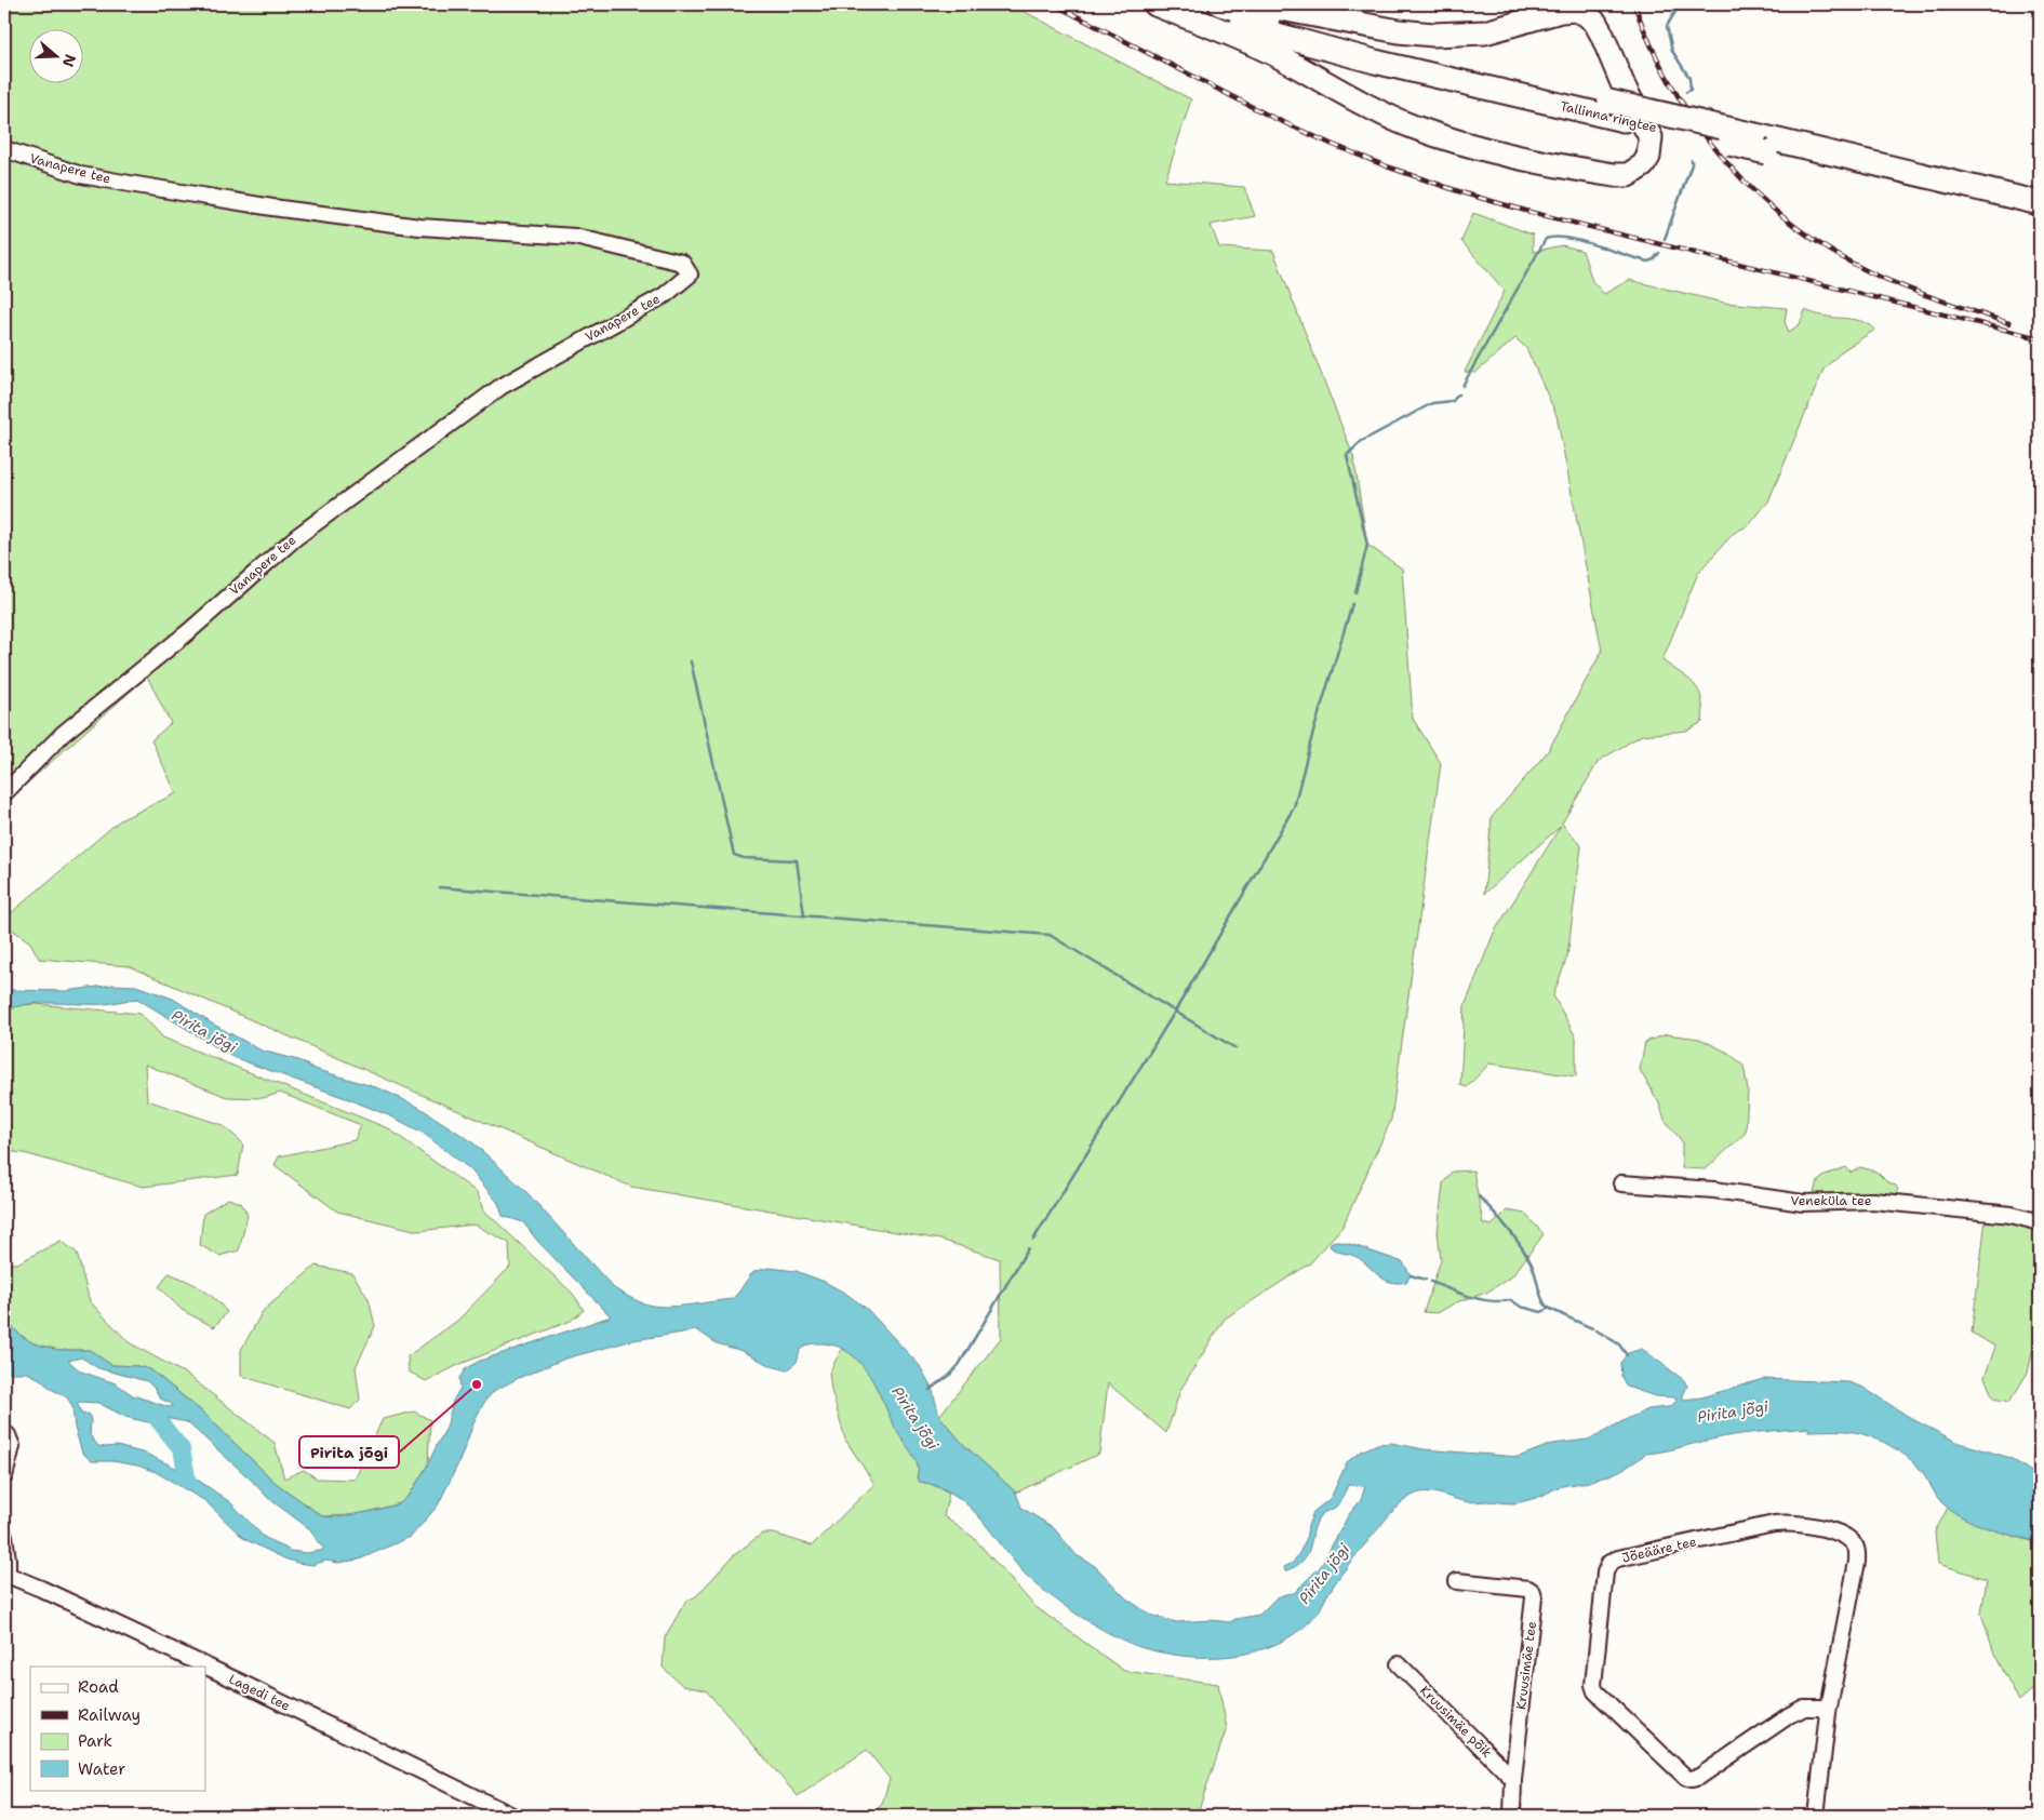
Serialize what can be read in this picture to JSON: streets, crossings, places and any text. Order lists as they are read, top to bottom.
{
  "streets": {
    "highway": ["Tallinna ringtee"],
    "street": [
      "Vanapere tee",
      "Veneküla tee",
      "Jõeääre tee",
      "Kruusimäe tee",
      "Lagedi tee",
      "Kruusimäe põik"
    ]
  },
  "crossings": [
    ["Kruusimäe tee", "Kruusimäe põik"]
  ],
  "water": ["Pirita jõgi"],
  "places": ["Pirita jõgi"],
  "legend": [
    "Road",
    "Railway",
    "Park",
    "Water"
  ],
  "north": "right"
}
